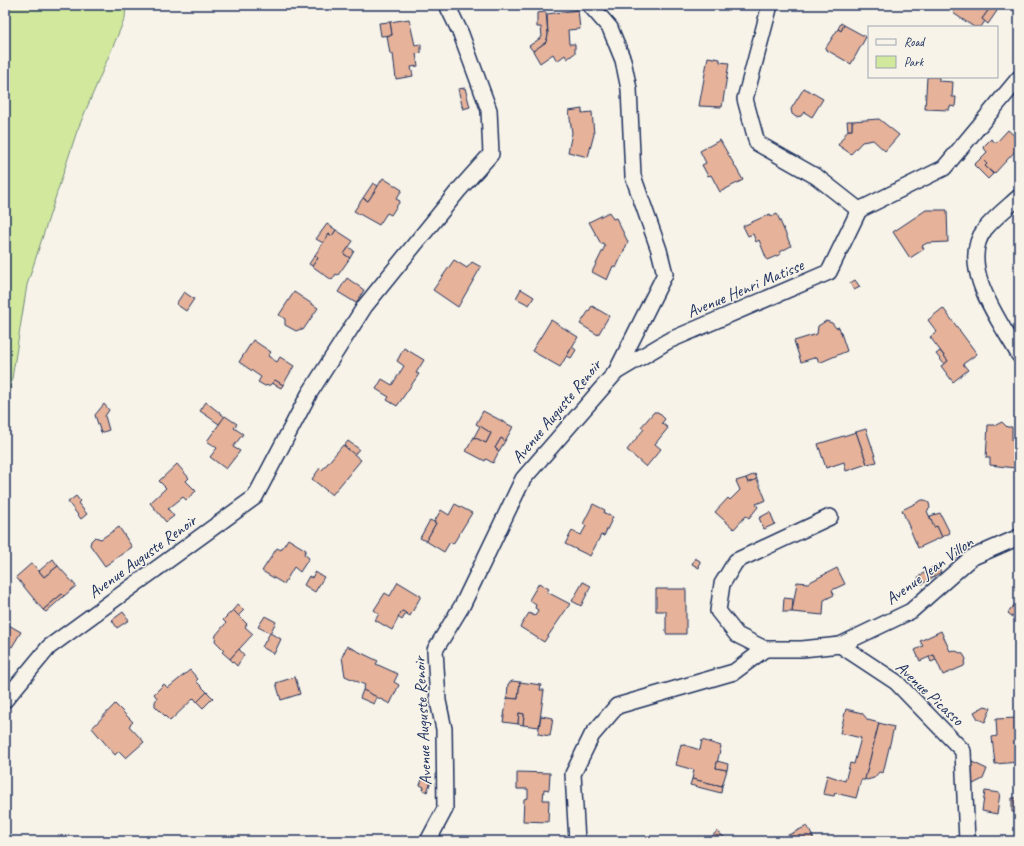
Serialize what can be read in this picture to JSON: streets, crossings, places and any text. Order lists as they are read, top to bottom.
{
  "streets": {
    "street": [
      "Avenue Henri Matisse",
      "Avenue Auguste Renoir",
      "Avenue Jean Villon",
      "Avenue Picasso"
    ]
  },
  "crossings": [
    ["Avenue Henri Matisse", "Avenue Auguste Renoir"],
    ["Avenue Jean Villon", "Avenue Picasso"]
  ],
  "legend": ["Road", "Park"]
}
